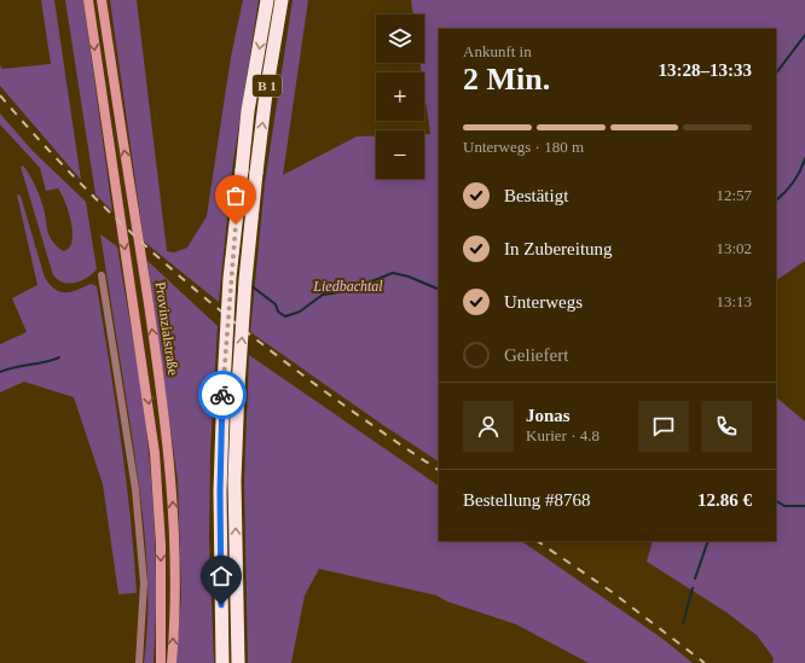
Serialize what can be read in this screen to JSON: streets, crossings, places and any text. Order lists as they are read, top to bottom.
{
  "streets": {
    "highway": ["B 1"],
    "main road": ["Provinzialstraße"]
  },
  "parks": ["Liedbachtal"],
  "page": {
    "map_buttons": ["+", "−"],
    "heading": ["2 Min.", "Ankunft in", "13:28–13:33"],
    "panel": [
      "Jonas",
      "Kurier · 4.8",
      "Bestellung #8768",
      "12.86 €"
    ],
    "bar": "Unterwegs · 180 m",
    "list": [
      ["Bestätigt", "12:57"],
      ["In Zubereitung", "13:02"],
      ["Unterwegs", "13:13"],
      "Geliefert"
    ]
  }
}
